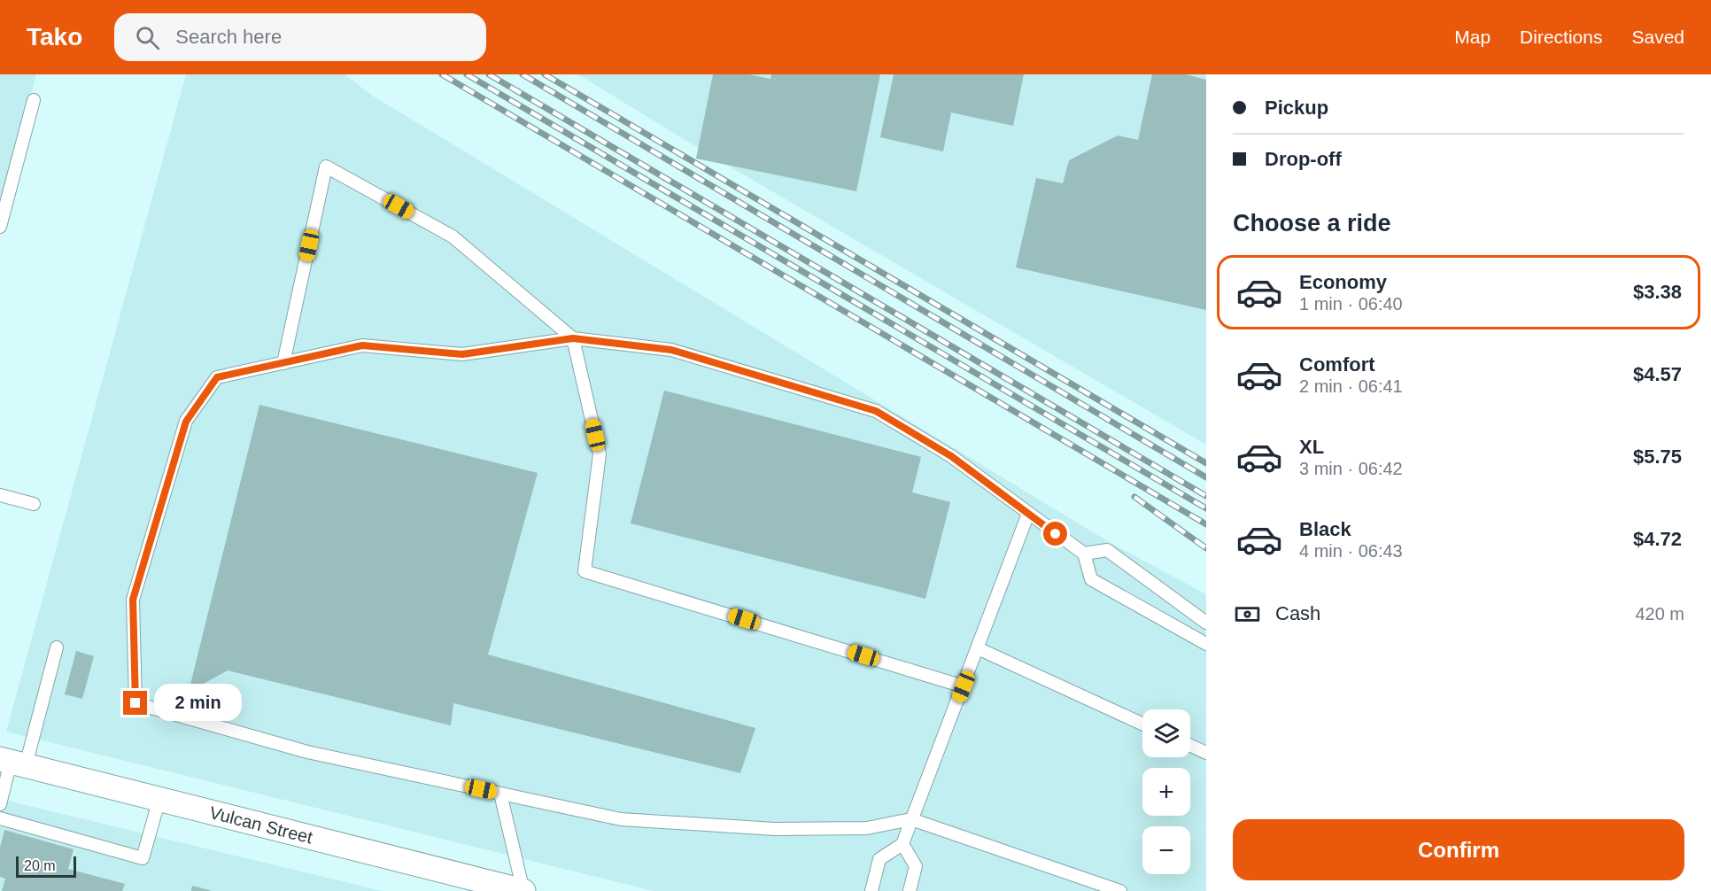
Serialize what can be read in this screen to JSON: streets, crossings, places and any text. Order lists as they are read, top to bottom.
{
  "streets": {
    "street": ["Vulcan Street"]
  },
  "scale_bar": "20 m",
  "page": {
    "header": "Tako",
    "search": "Search here",
    "nav": ["Map", "Directions", "Saved"],
    "banner": ["Pickup", "Drop-off"],
    "heading": "Choose a ride",
    "list": [
      {
        "name": "Economy",
        "note": "1 min · 06:40",
        "value": "$3.38"
      },
      {
        "name": "Comfort",
        "note": "2 min · 06:41",
        "value": "$4.57"
      },
      {
        "name": "XL",
        "note": "3 min · 06:42",
        "value": "$5.75"
      },
      {
        "name": "Black",
        "note": "4 min · 06:43",
        "value": "$4.72"
      }
    ],
    "pay": ["Cash", "420 m"],
    "bubble": "2 min",
    "map_buttons": ["+", "−"],
    "buttons": "Confirm",
    "scale": "20 m"
  }
}
